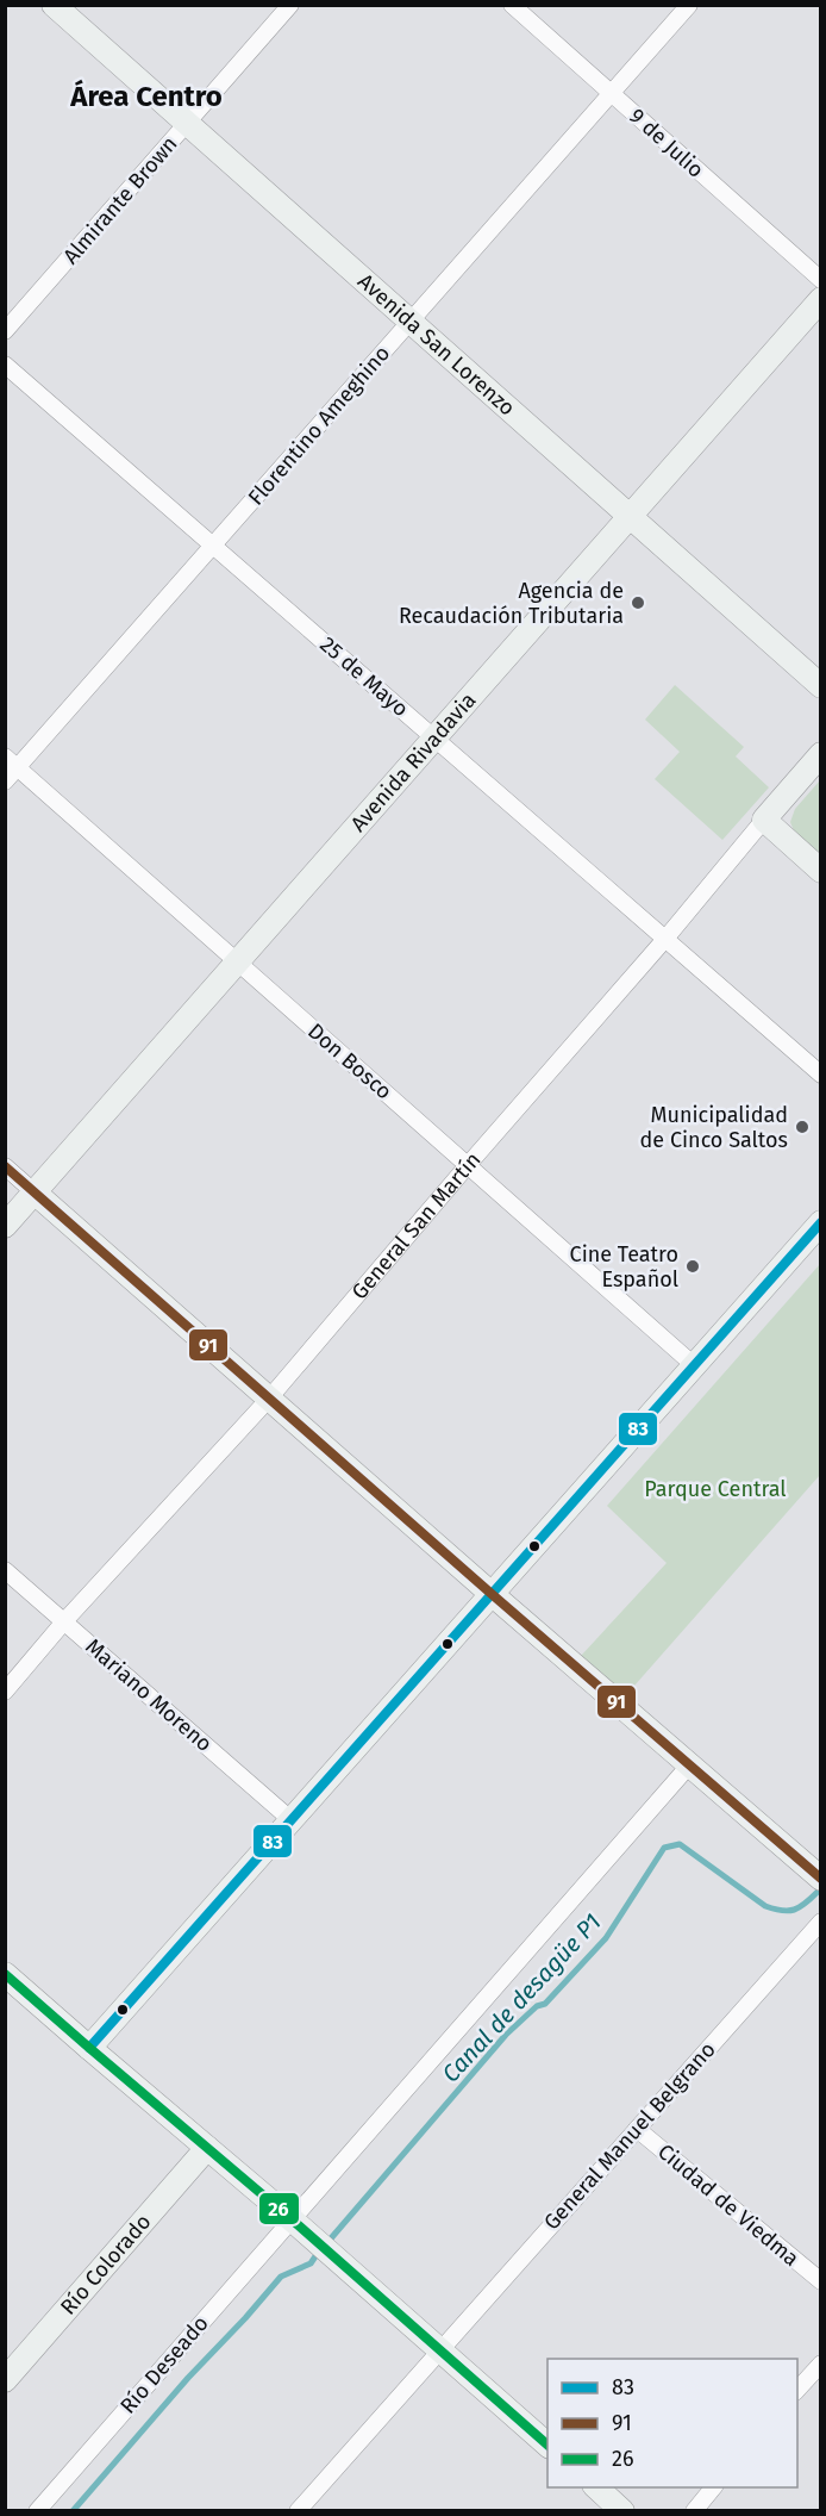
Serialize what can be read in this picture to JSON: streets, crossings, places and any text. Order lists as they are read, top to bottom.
{
  "streets": {
    "street": [
      "9 de Julio",
      "Almirante Brown",
      "Avenida San Lorenzo",
      "Florentino Ameghino",
      "25 de Mayo",
      "Avenida Rivadavia",
      "Don Bosco",
      "General San Martín",
      "Mariano Moreno",
      "General Manuel Belgrano",
      "Ciudad de Viedma",
      "Río Colorado",
      "Río Deseado"
    ]
  },
  "crossings": [
    ["9 de Julio", "Florentino Ameghino"],
    ["Almirante Brown", "Avenida San Lorenzo"],
    ["Avenida San Lorenzo", "Florentino Ameghino"],
    ["Avenida San Lorenzo", "Avenida Rivadavia"],
    ["Florentino Ameghino", "25 de Mayo"],
    ["Florentino Ameghino", "Don Bosco"],
    ["25 de Mayo", "Avenida Rivadavia"],
    ["25 de Mayo", "General San Martín"],
    ["Avenida Rivadavia", "Don Bosco"],
    ["Don Bosco", "General San Martín"],
    ["General San Martín", "Mariano Moreno"],
    ["General Manuel Belgrano", "Ciudad de Viedma"]
  ],
  "districts": ["Área Centro"],
  "water": ["Canal de desagüe P1"],
  "parks": ["Parque Central"],
  "places": ["Agencia de Recaudación Tributaria", "Municipalidad de Cinco Saltos", "Cine Teatro Español"],
  "lines": ["transit line 91", "transit line 83", "transit line 26"],
  "legend": ["83", "91", "26"]
}
